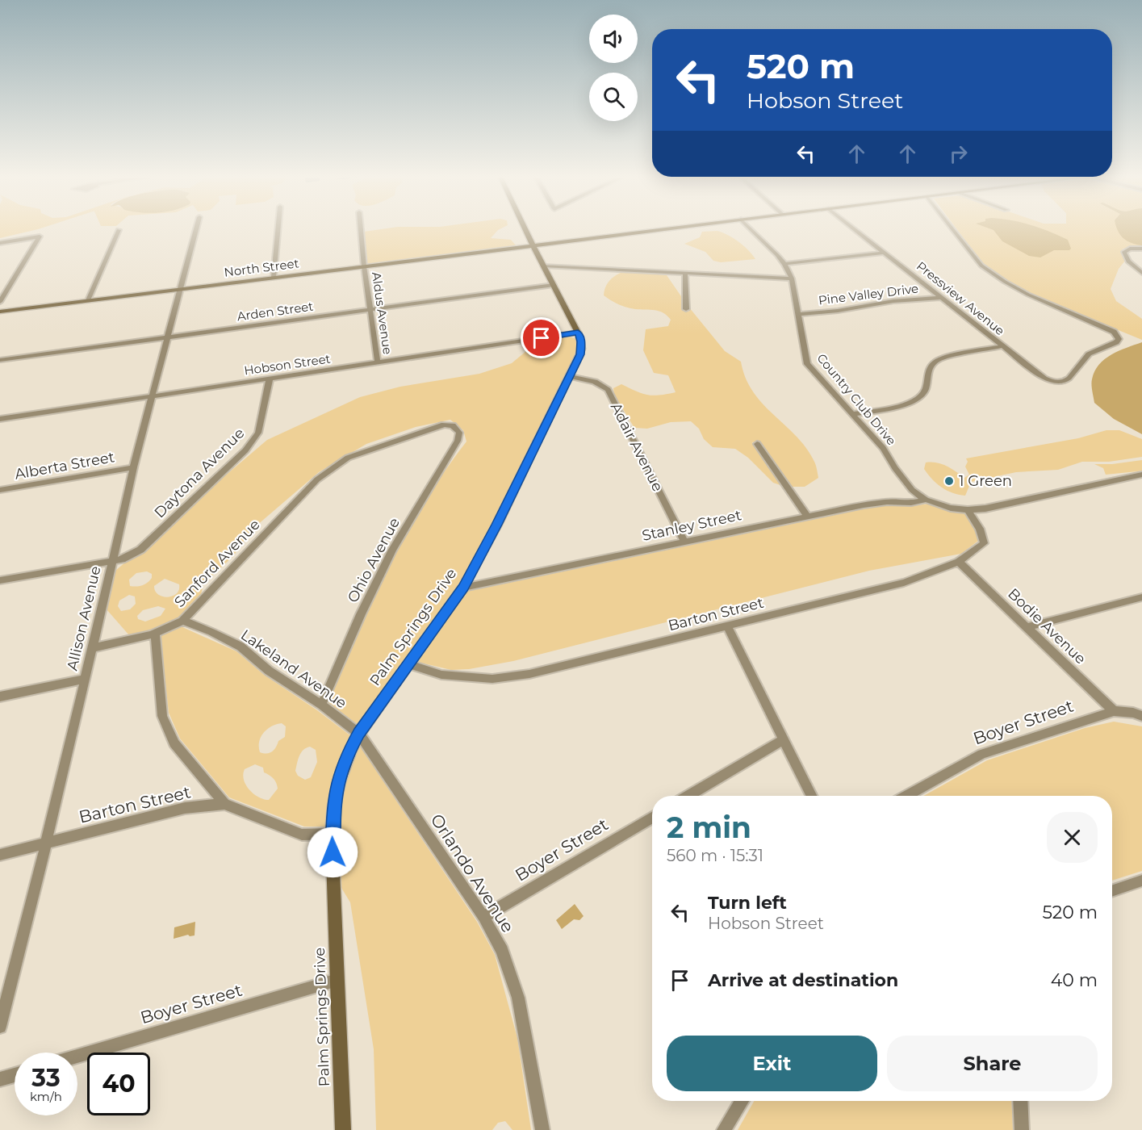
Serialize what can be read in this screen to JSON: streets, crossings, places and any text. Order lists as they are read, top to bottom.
{
  "streets": {
    "street": [
      "North Street",
      "Pine Valley Drive",
      "Pressview Avenue",
      "Arden Street",
      "Aldus Avenue",
      "Hobson Street",
      "Country Club Drive",
      "Adair Avenue",
      "Alberta Street",
      "Daytona Avenue",
      "Stanley Street",
      "Ohio Avenue",
      "Sanford Avenue",
      "Barton Street",
      "Allison Avenue",
      "Bodie Avenue",
      "Palm Springs Drive",
      "Lakeland Avenue",
      "Boyer Street",
      "Orlando Avenue"
    ]
  },
  "crossings": [
    ["North Street", "Aldus Avenue"],
    ["North Street", "Allison Avenue"],
    ["North Street", "Palm Springs Drive"],
    ["Pine Valley Drive", "Pressview Avenue"],
    ["Pine Valley Drive", "Country Club Drive"],
    ["Arden Street", "Aldus Avenue"],
    ["Arden Street", "Allison Avenue"],
    ["Arden Street", "Palm Springs Drive"],
    ["Aldus Avenue", "Hobson Street"],
    ["Hobson Street", "Daytona Avenue"],
    ["Hobson Street", "Allison Avenue"],
    ["Hobson Street", "Palm Springs Drive"],
    ["Country Club Drive", "Stanley Street"],
    ["Country Club Drive", "Barton Street"],
    ["Adair Avenue", "Stanley Street"],
    ["Adair Avenue", "Palm Springs Drive"],
    ["Alberta Street", "Allison Avenue"],
    ["Daytona Avenue", "Allison Avenue"],
    ["Stanley Street", "Palm Springs Drive"],
    ["Ohio Avenue", "Sanford Avenue"],
    ["Ohio Avenue", "Lakeland Avenue"],
    ["Sanford Avenue", "Lakeland Avenue"],
    ["Barton Street", "Allison Avenue"],
    ["Barton Street", "Bodie Avenue"],
    ["Barton Street", "Palm Springs Drive"],
    ["Bodie Avenue", "Boyer Street"],
    ["Palm Springs Drive", "Lakeland Avenue"],
    ["Palm Springs Drive", "Boyer Street"],
    ["Palm Springs Drive", "Orlando Avenue"],
    ["Lakeland Avenue", "Orlando Avenue"],
    ["Boyer Street", "Orlando Avenue"]
  ],
  "places": ["1 Green"],
  "page": {
    "turn": ["520 m", "Hobson Street"],
    "heading": ["2 min", "560 m · 15:31"],
    "list": [
      {
        "name": "Turn left",
        "note": "Hobson Street",
        "value": "520 m"
      },
      {
        "name": "Arrive at destination",
        "value": "40 m"
      }
    ],
    "buttons": ["Exit", "Share"],
    "speed": "33 km/h",
    "limit": "40"
  }
}
